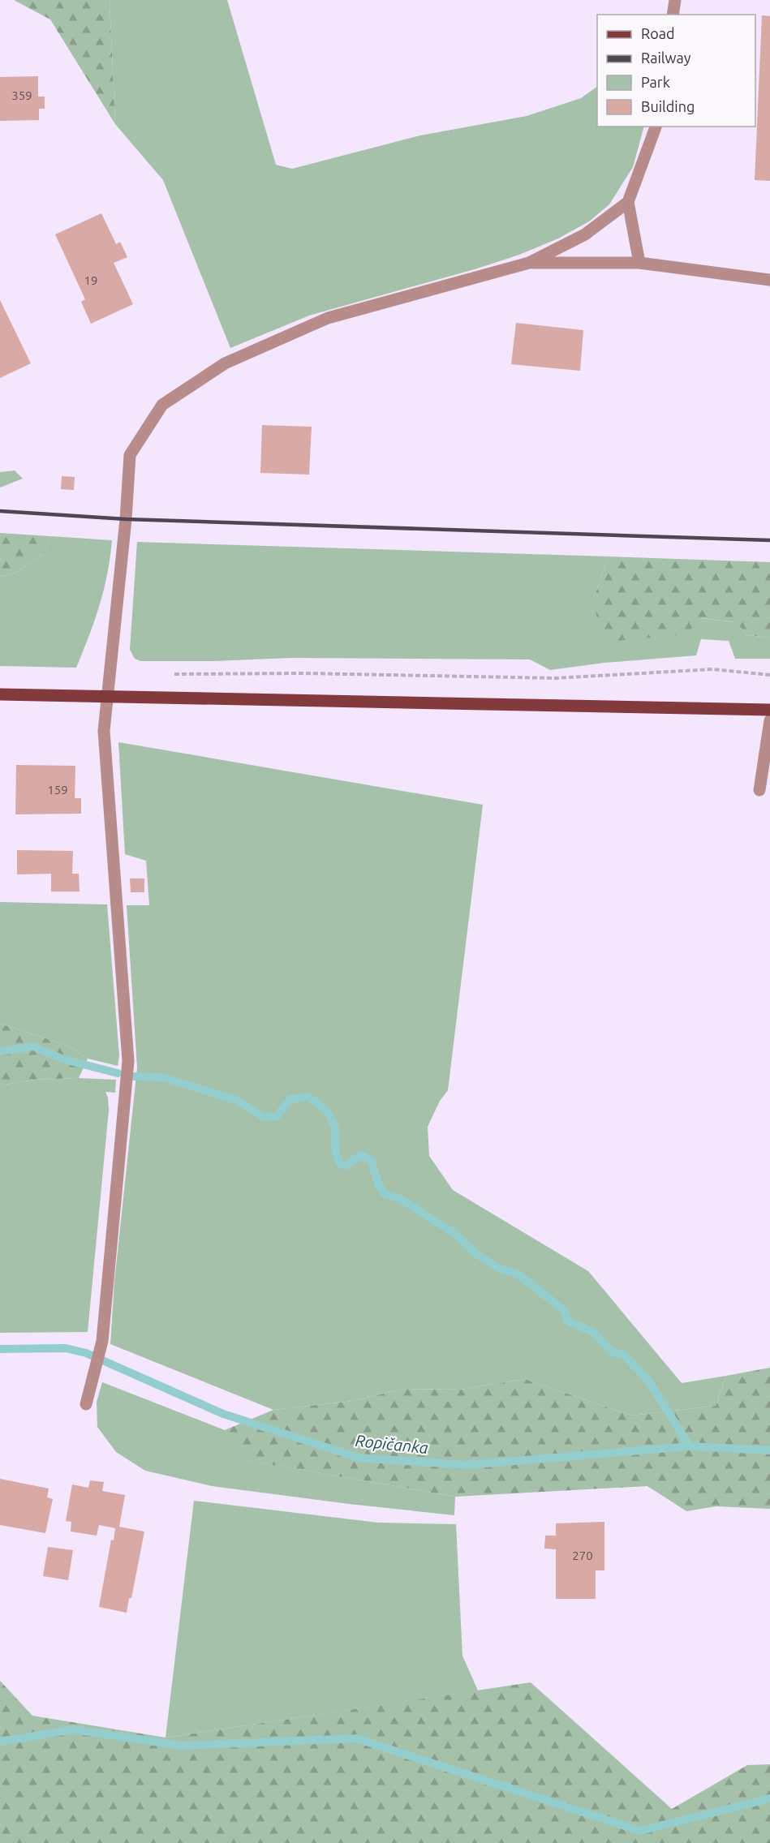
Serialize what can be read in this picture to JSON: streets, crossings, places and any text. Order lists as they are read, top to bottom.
{
  "water": ["Ropičanka"],
  "house_numbers": [
    "359",
    "19",
    "159",
    "270"
  ],
  "legend": [
    "Road",
    "Railway",
    "Park",
    "Building"
  ]
}
